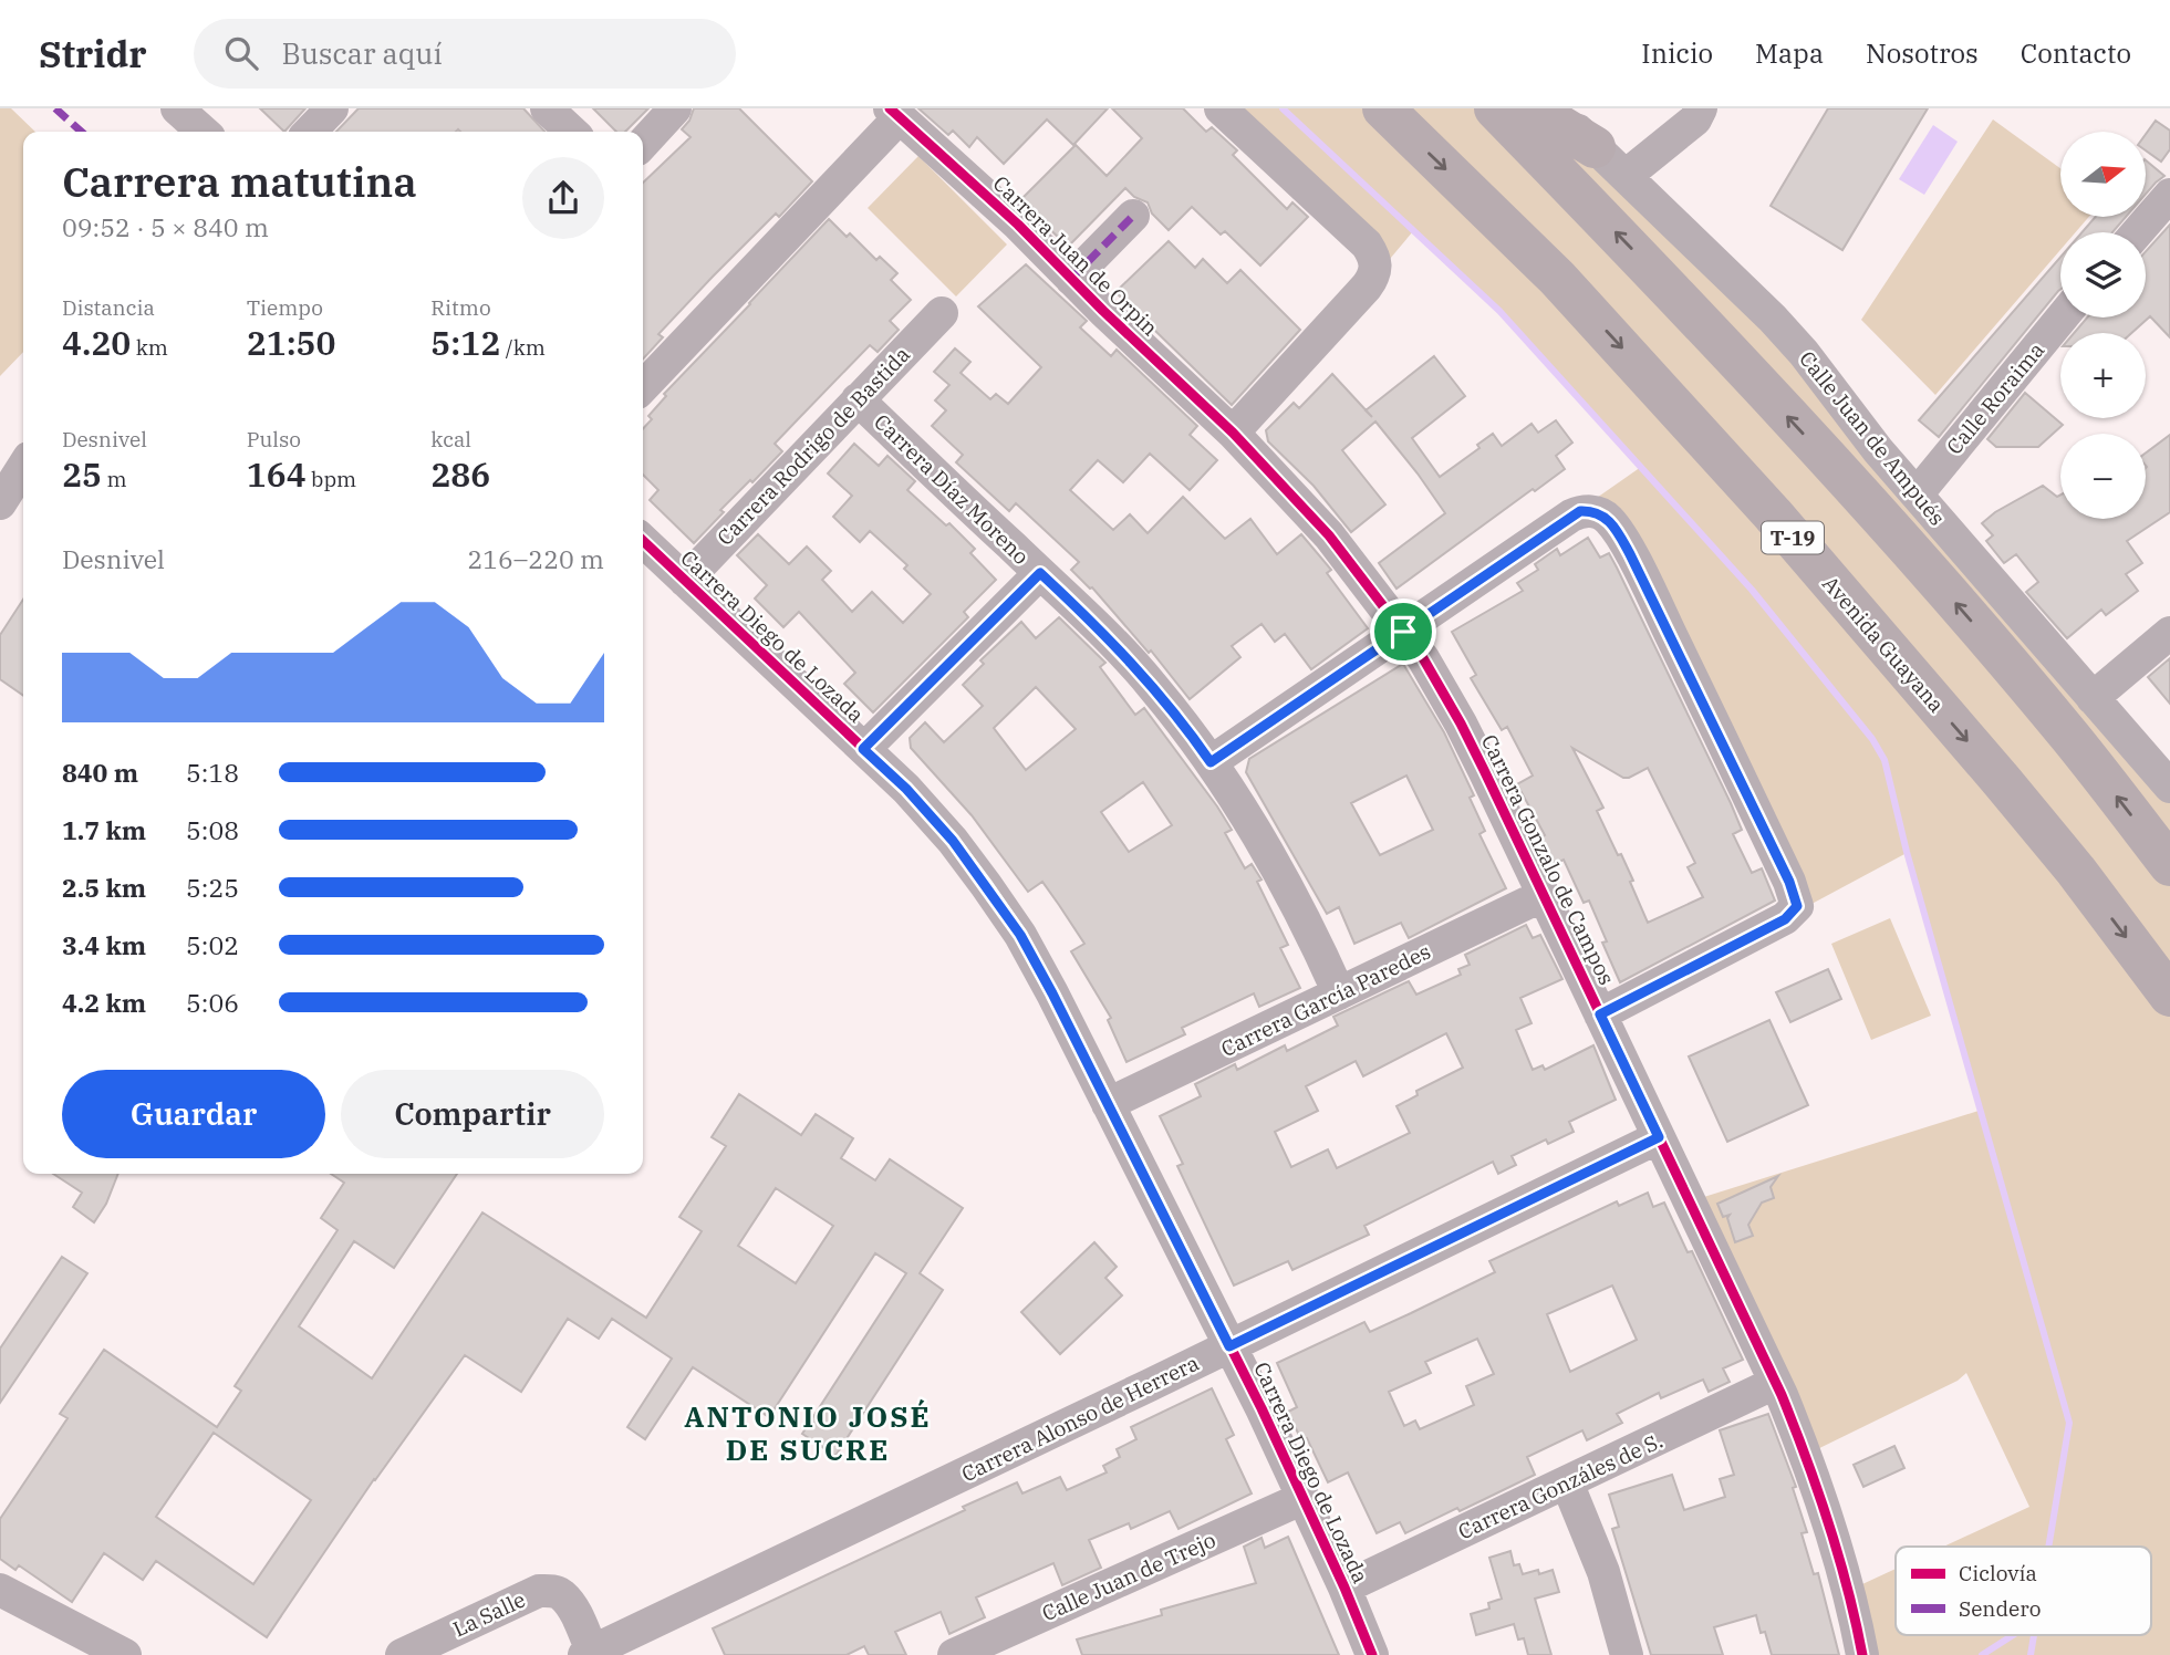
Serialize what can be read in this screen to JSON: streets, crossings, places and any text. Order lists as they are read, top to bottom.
{
  "streets": {
    "highway": ["T-19", "Avenida Guayana"],
    "street": [
      "Carrera Juan de Orpin",
      "Calle Roraima",
      "Calle Juan de Ampués",
      "Carrera Rodrigo de Bastida",
      "Carrera Díaz Moreno",
      "Carrera Diego de Lozada",
      "Carrera Gonzalo de Campos",
      "Carrera García Paredes",
      "Carrera Alonso de Herrera",
      "Carrera Gonzáles de S.",
      "Calle Juan de Trejo",
      "La Salle"
    ]
  },
  "crossings": [
    ["Carrera Juan de Orpin", "Carrera Gonzalo de Campos"],
    ["Calle Roraima", "Calle Juan de Ampués"],
    ["Carrera Rodrigo de Bastida", "Carrera Díaz Moreno"],
    ["Carrera Rodrigo de Bastida", "Carrera Diego de Lozada"],
    ["Carrera Díaz Moreno", "Carrera García Paredes"],
    ["Carrera Diego de Lozada", "Carrera García Paredes"],
    ["Carrera Diego de Lozada", "Carrera Alonso de Herrera"],
    ["Carrera Diego de Lozada", "Carrera Gonzáles de S."],
    ["Carrera Diego de Lozada", "Calle Juan de Trejo"],
    ["Carrera Gonzalo de Campos", "Carrera García Paredes"],
    ["Carrera Gonzalo de Campos", "Carrera Alonso de Herrera"],
    ["Carrera Gonzalo de Campos", "Carrera Gonzáles de S."],
    ["Carrera Alonso de Herrera", "La Salle"]
  ],
  "districts": ["ANTONIO JOSÉ DE SUCRE"],
  "legend": ["Ciclovía", "Sendero"],
  "north": "right",
  "page": {
    "header": "Stridr",
    "search": "Buscar aquí",
    "nav": [
      "Inicio",
      "Mapa",
      "Nosotros",
      "Contacto"
    ],
    "map_buttons": ["+", "−"],
    "heading": ["Carrera matutina", "09:52 · 5 × 840 m"],
    "stats": [
      ["Distancia", "4.20 km"],
      ["Tiempo", "21:50"],
      ["Ritmo", "5:12 /km"],
      ["Desnivel", "25 m"],
      ["Pulso", "164 bpm"],
      ["kcal", "286"]
    ],
    "chart": ["Desnivel", "216–220 m"],
    "list": [
      {
        "name": "840 m",
        "note": "5:18"
      },
      {
        "name": "1.7 km",
        "note": "5:08"
      },
      {
        "name": "2.5 km",
        "note": "5:25"
      },
      {
        "name": "3.4 km",
        "note": "5:02"
      },
      {
        "name": "4.2 km",
        "note": "5:06"
      }
    ],
    "buttons": ["Guardar", "Compartir"]
  }
}
